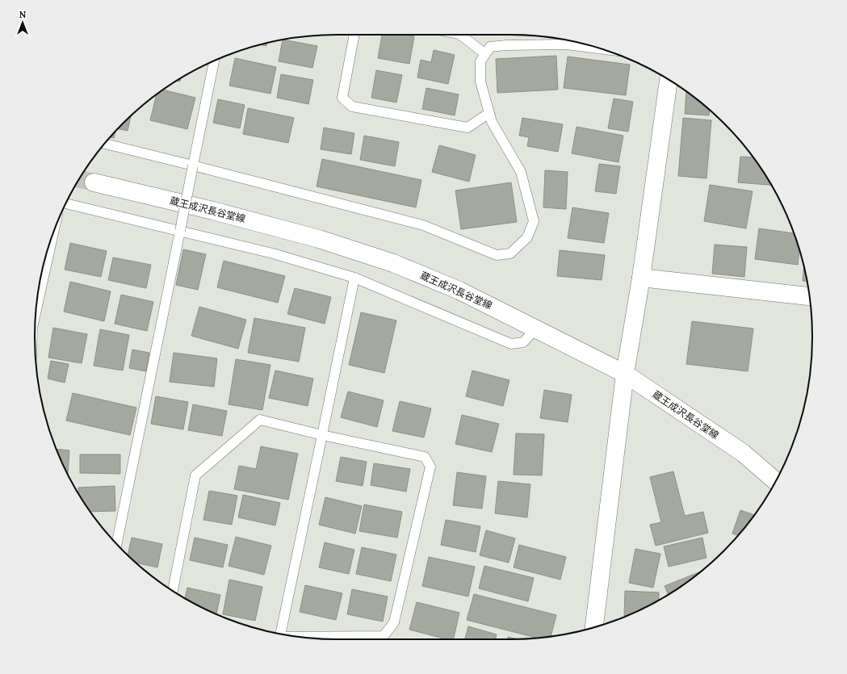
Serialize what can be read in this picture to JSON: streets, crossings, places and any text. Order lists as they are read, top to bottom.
{
  "streets": {
    "main road": ["蔵王成沢長谷堂線"]
  },
  "north": "top"
}
